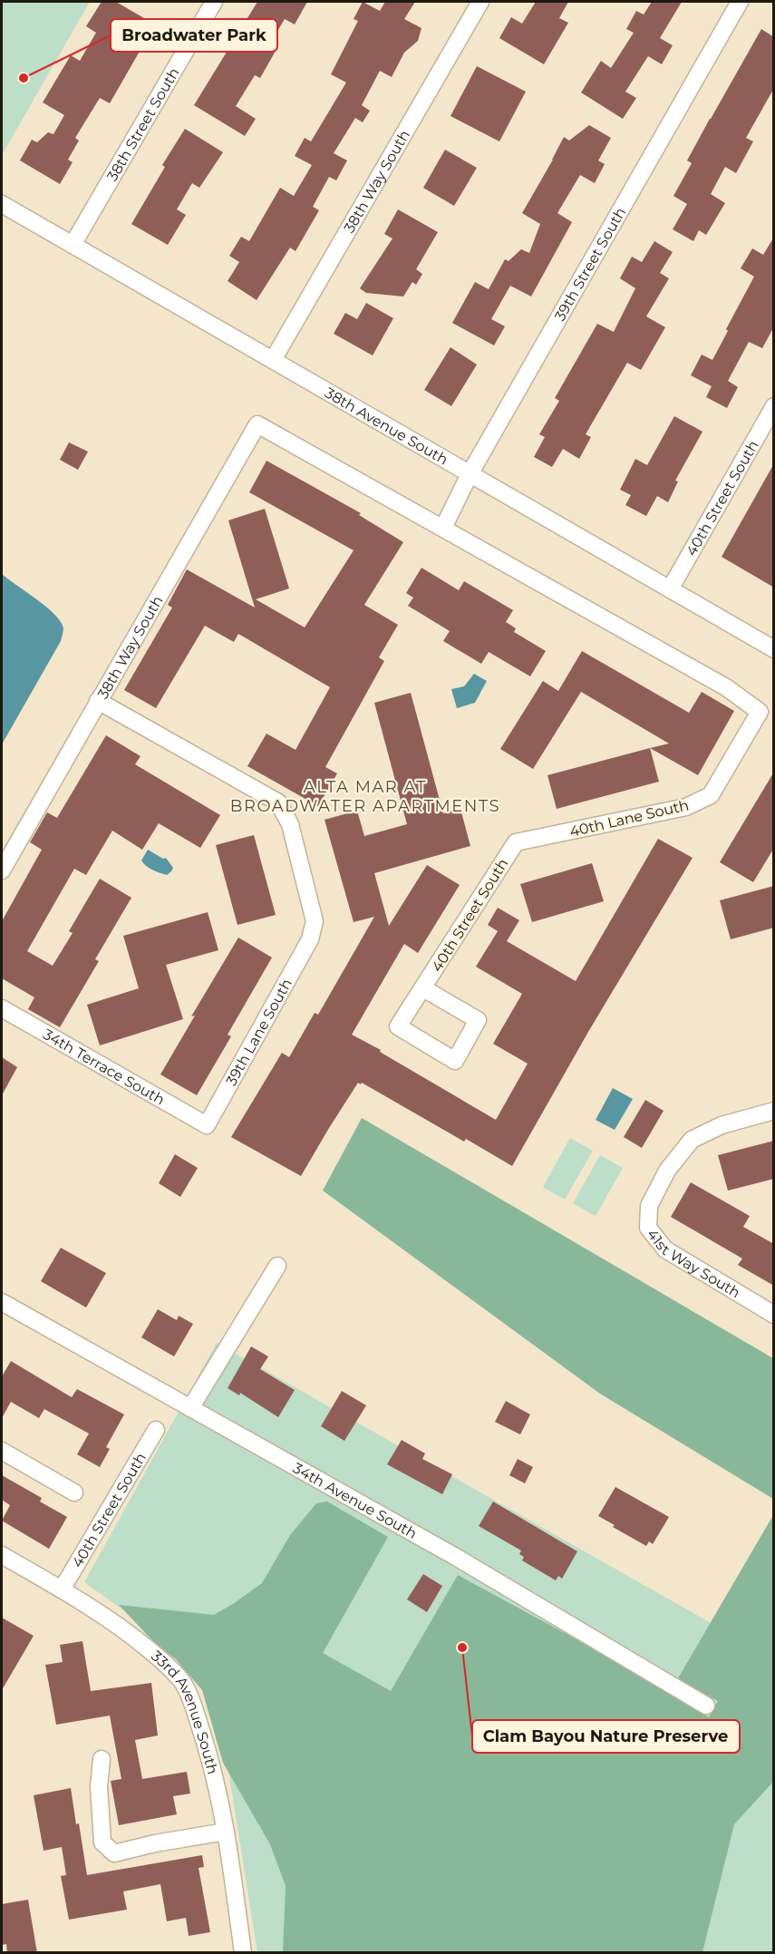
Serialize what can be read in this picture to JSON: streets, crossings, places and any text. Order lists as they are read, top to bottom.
{
  "streets": {
    "street": [
      "38th Street South",
      "38th Way South",
      "39th Street South",
      "38th Avenue South",
      "40th Street South",
      "40th Lane South",
      "39th Lane South",
      "34th Terrace South",
      "41st Way South",
      "34th Avenue South",
      "33rd Avenue South"
    ]
  },
  "crossings": [
    ["38th Street South", "38th Avenue South"],
    ["38th Way South", "39th Street South"],
    ["38th Way South", "38th Avenue South"],
    ["38th Way South", "40th Lane South"],
    ["38th Way South", "39th Lane South"],
    ["39th Street South", "38th Avenue South"],
    ["39th Street South", "40th Lane South"],
    ["38th Avenue South", "40th Street South"],
    ["40th Street South", "40th Lane South"],
    ["40th Street South", "33rd Avenue South"],
    ["39th Lane South", "34th Terrace South"]
  ],
  "districts": ["ALTA MAR AT BROADWATER APARTMENTS"],
  "places": ["Broadwater Park", "Clam Bayou Nature Preserve"]
}
